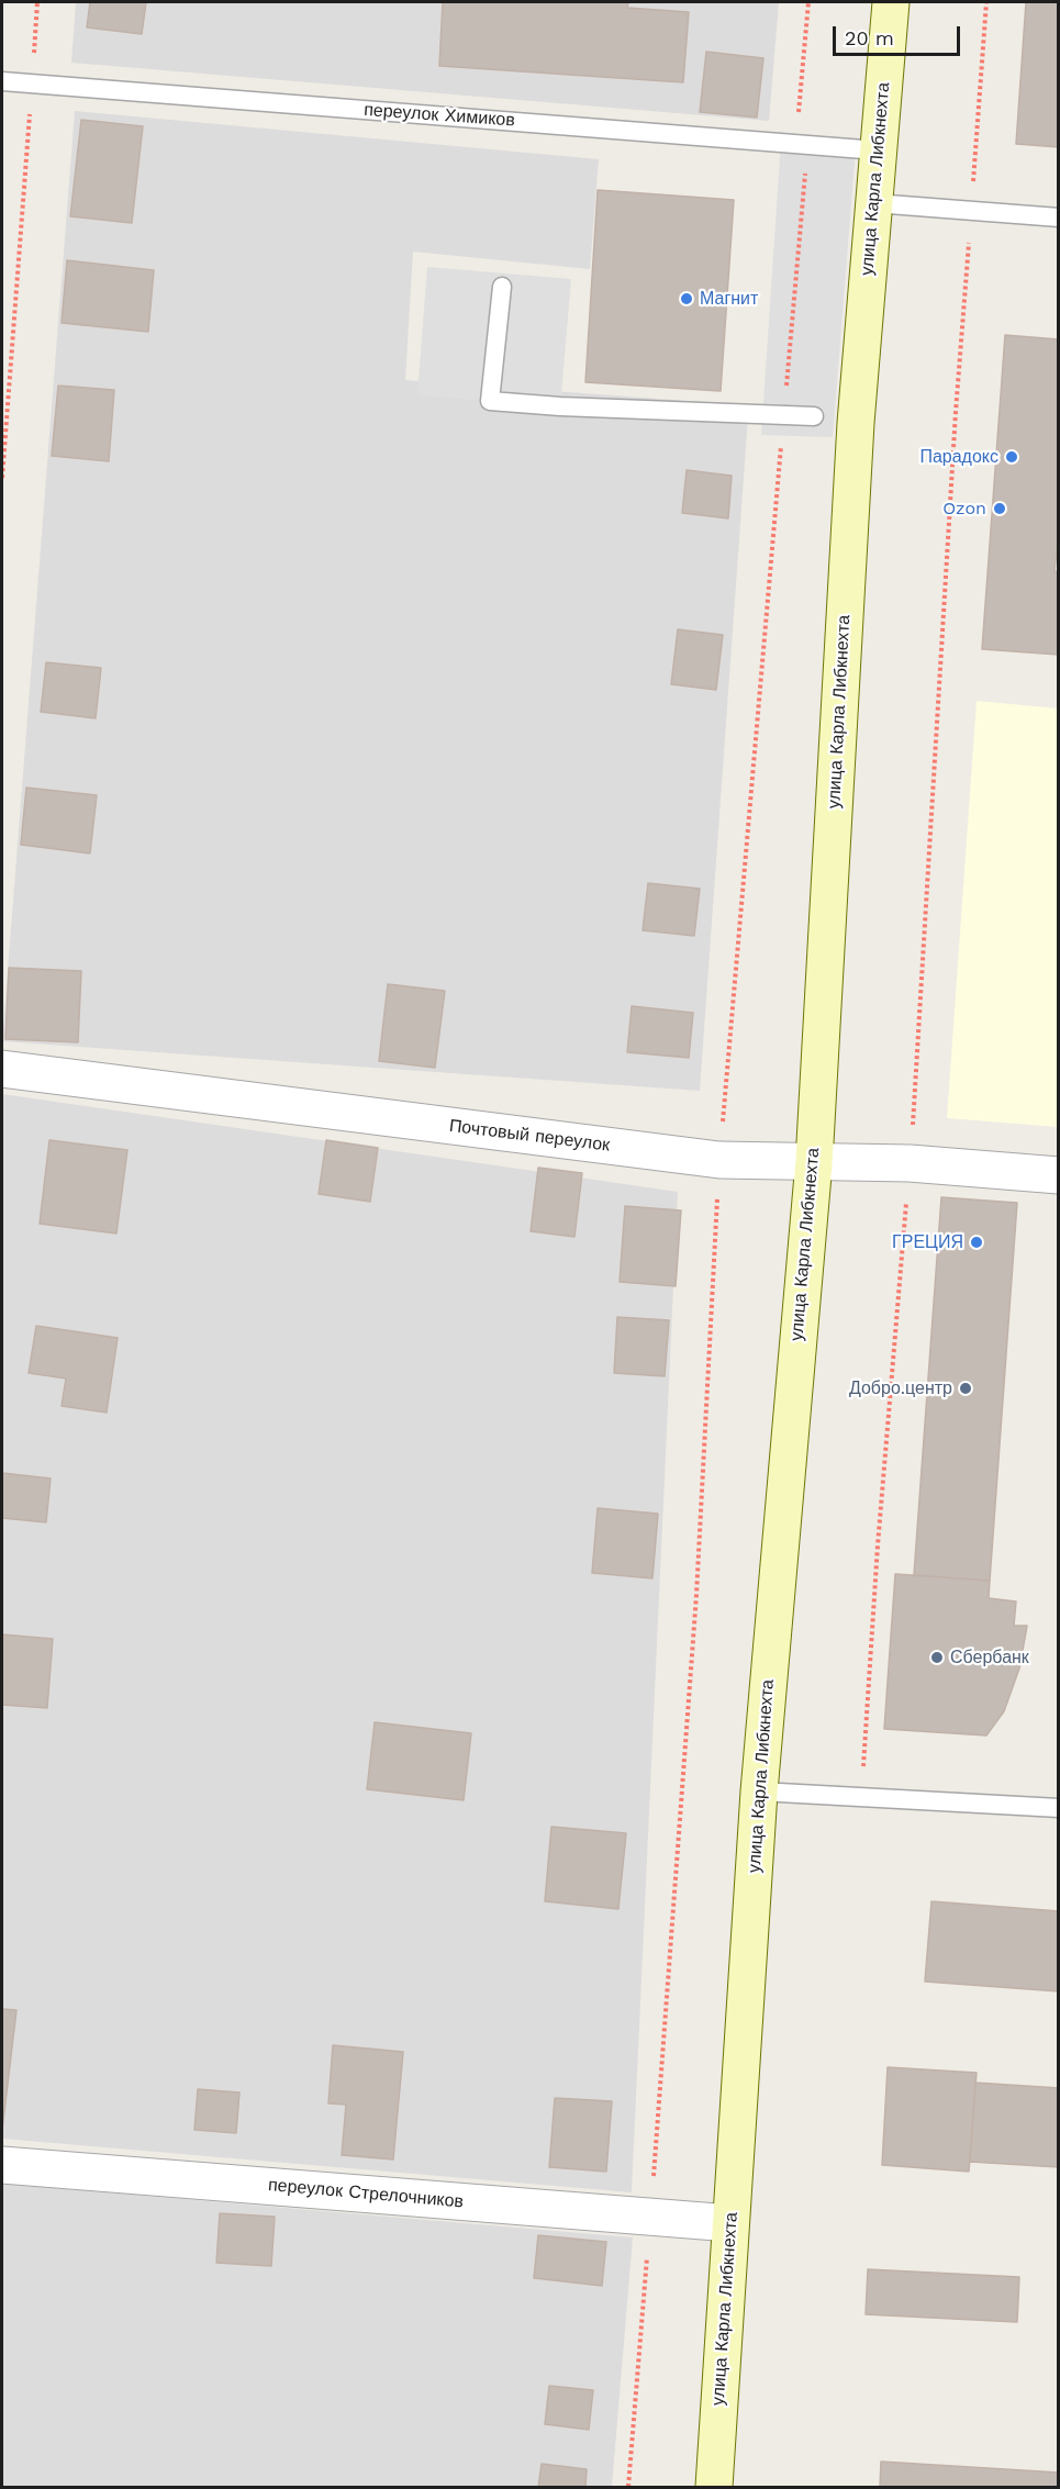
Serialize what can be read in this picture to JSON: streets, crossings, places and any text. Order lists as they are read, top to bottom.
{
  "streets": {
    "street": ["улица Карла Либкнехта", "Почтовый переулок", "переулок Стрелочников"],
    "lane": ["переулок Химиков"]
  },
  "crossings": [
    ["переулок Химиков", "улица Карла Либкнехта"],
    ["улица Карла Либкнехта", "Почтовый переулок"],
    ["улица Карла Либкнехта", "переулок Стрелочников"]
  ],
  "places": [
    "Магнит",
    "Парадокс",
    "Ozon",
    "ГРЕЦИЯ",
    "Добро.центр",
    "Сбербанк"
  ],
  "scale_bar": "20 m"
}
